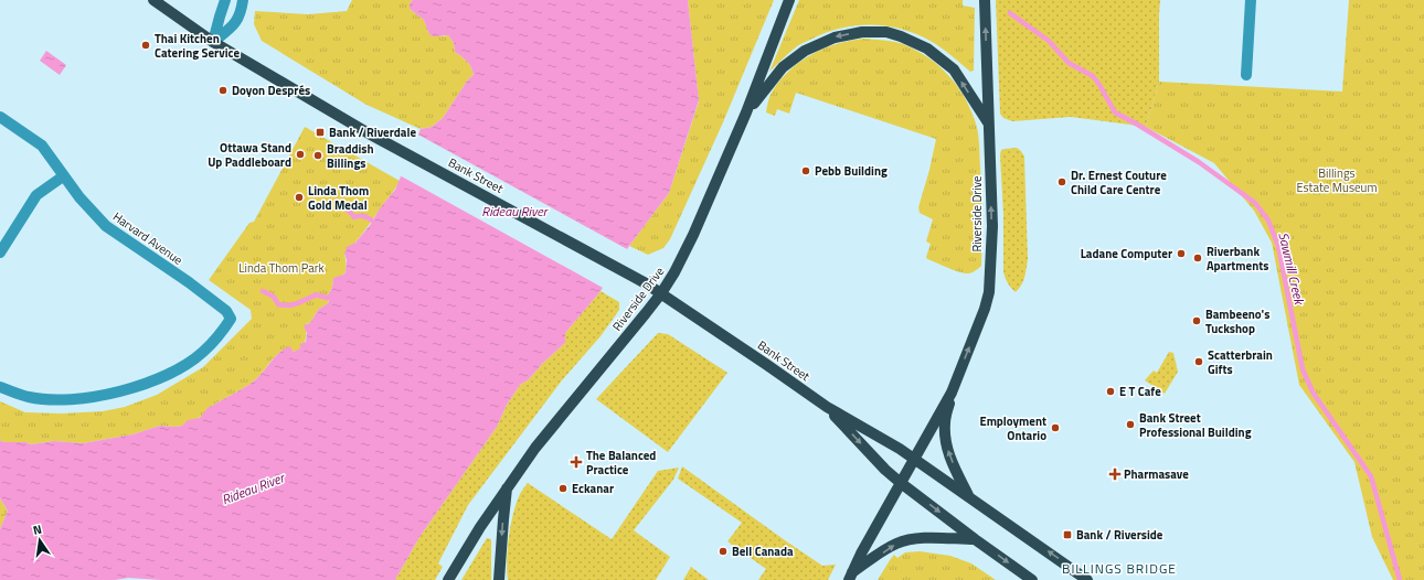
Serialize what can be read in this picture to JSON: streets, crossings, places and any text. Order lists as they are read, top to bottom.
{
  "streets": {
    "main road": ["Bank Street", "Riverside Drive"],
    "street": ["Harvard Avenue"]
  },
  "crossings": [
    ["Bank Street", "Riverside Drive"]
  ],
  "districts": ["BILLINGS BRIDGE"],
  "water": ["Rideau River", "Sawmill Creek"],
  "parks": ["Billings Estate Museum", "Linda Thom Park"],
  "places": {
    "other": [
      "Thai Kitchen Catering Service",
      "Doyon Després",
      "Ottawa Stand Up Paddleboard",
      "Braddish Billings",
      "Pebb Building",
      "Dr. Ernest Couture Child Care Centre",
      "Linda Thom Gold Medal",
      "Ladane Computer",
      "Riverbank Apartments",
      "Bambeeno's Tuckshop",
      "Scatterbrain Gifts",
      "E T Cafe",
      "Bank Street Professional Building",
      "Employment Ontario",
      "Eckanar",
      "Bell Canada"
    ],
    "transit": ["Bank / Riverdale", "Bank / Riverside"],
    "health": ["The Balanced Practice", "Pharmasave"]
  },
  "north": "top"
}
